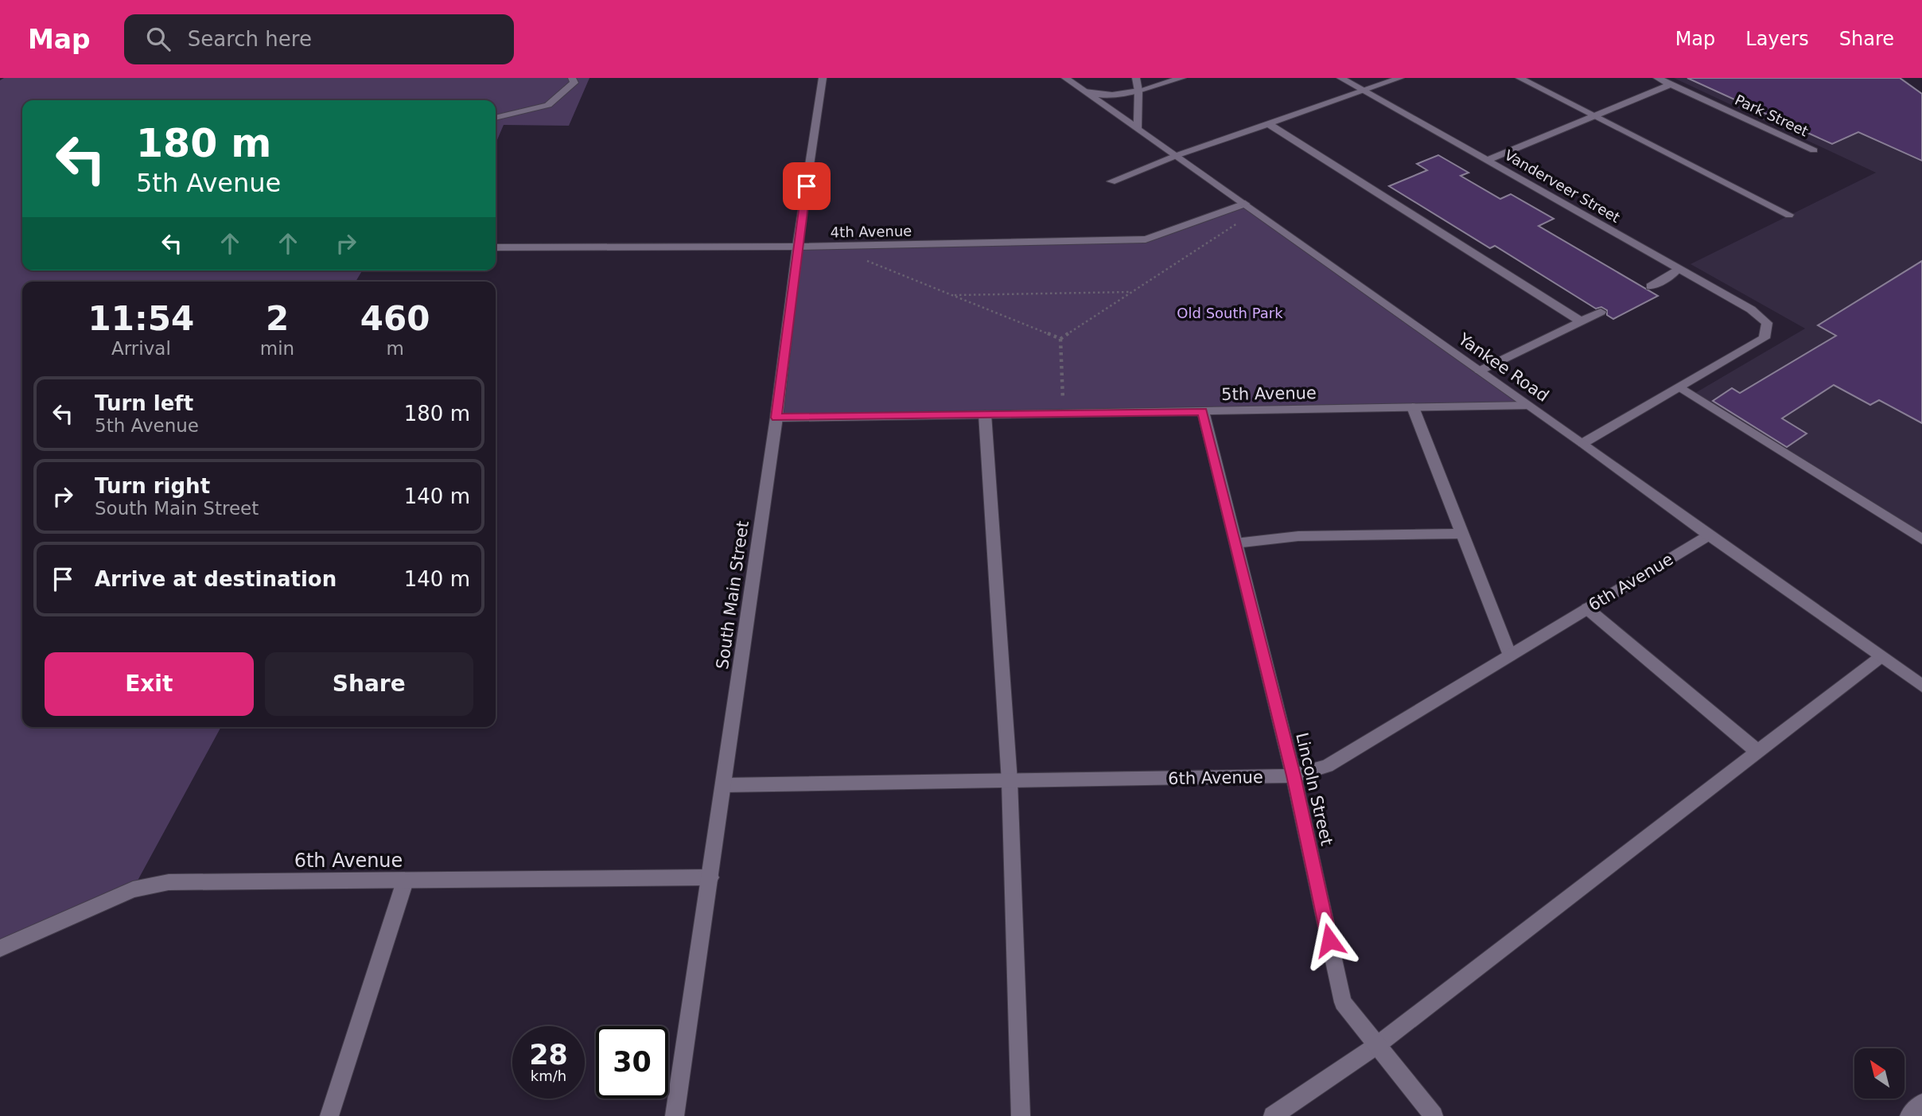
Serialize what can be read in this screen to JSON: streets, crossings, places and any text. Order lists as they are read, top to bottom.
{
  "streets": {
    "street": [
      "Park Street",
      "Vanderveer Street",
      "4th Avenue",
      "Yankee Road",
      "5th Avenue",
      "6th Avenue",
      "South Main Street",
      "Lincoln Street"
    ]
  },
  "crossings": [
    ["4th Avenue", "Yankee Road"],
    ["4th Avenue", "South Main Street"],
    ["Yankee Road", "5th Avenue"],
    ["Yankee Road", "6th Avenue"],
    ["5th Avenue", "South Main Street"],
    ["5th Avenue", "Lincoln Street"],
    ["6th Avenue", "South Main Street"],
    ["6th Avenue", "Lincoln Street"]
  ],
  "parks": ["Old South Park"],
  "north": "top left",
  "page": {
    "header": "Map",
    "search": "Search here",
    "nav": ["Map", "Layers", "Share"],
    "turn": ["180 m", "5th Avenue"],
    "eta": [
      "11:54",
      "Arrival",
      "2",
      "min",
      "460",
      "m"
    ],
    "list": [
      {
        "name": "Turn left",
        "note": "5th Avenue",
        "value": "180 m"
      },
      {
        "name": "Turn right",
        "note": "South Main Street",
        "value": "140 m"
      },
      {
        "name": "Arrive at destination",
        "value": "140 m"
      }
    ],
    "buttons": ["Exit", "Share"],
    "speed": "28 km/h",
    "limit": "30"
  }
}
